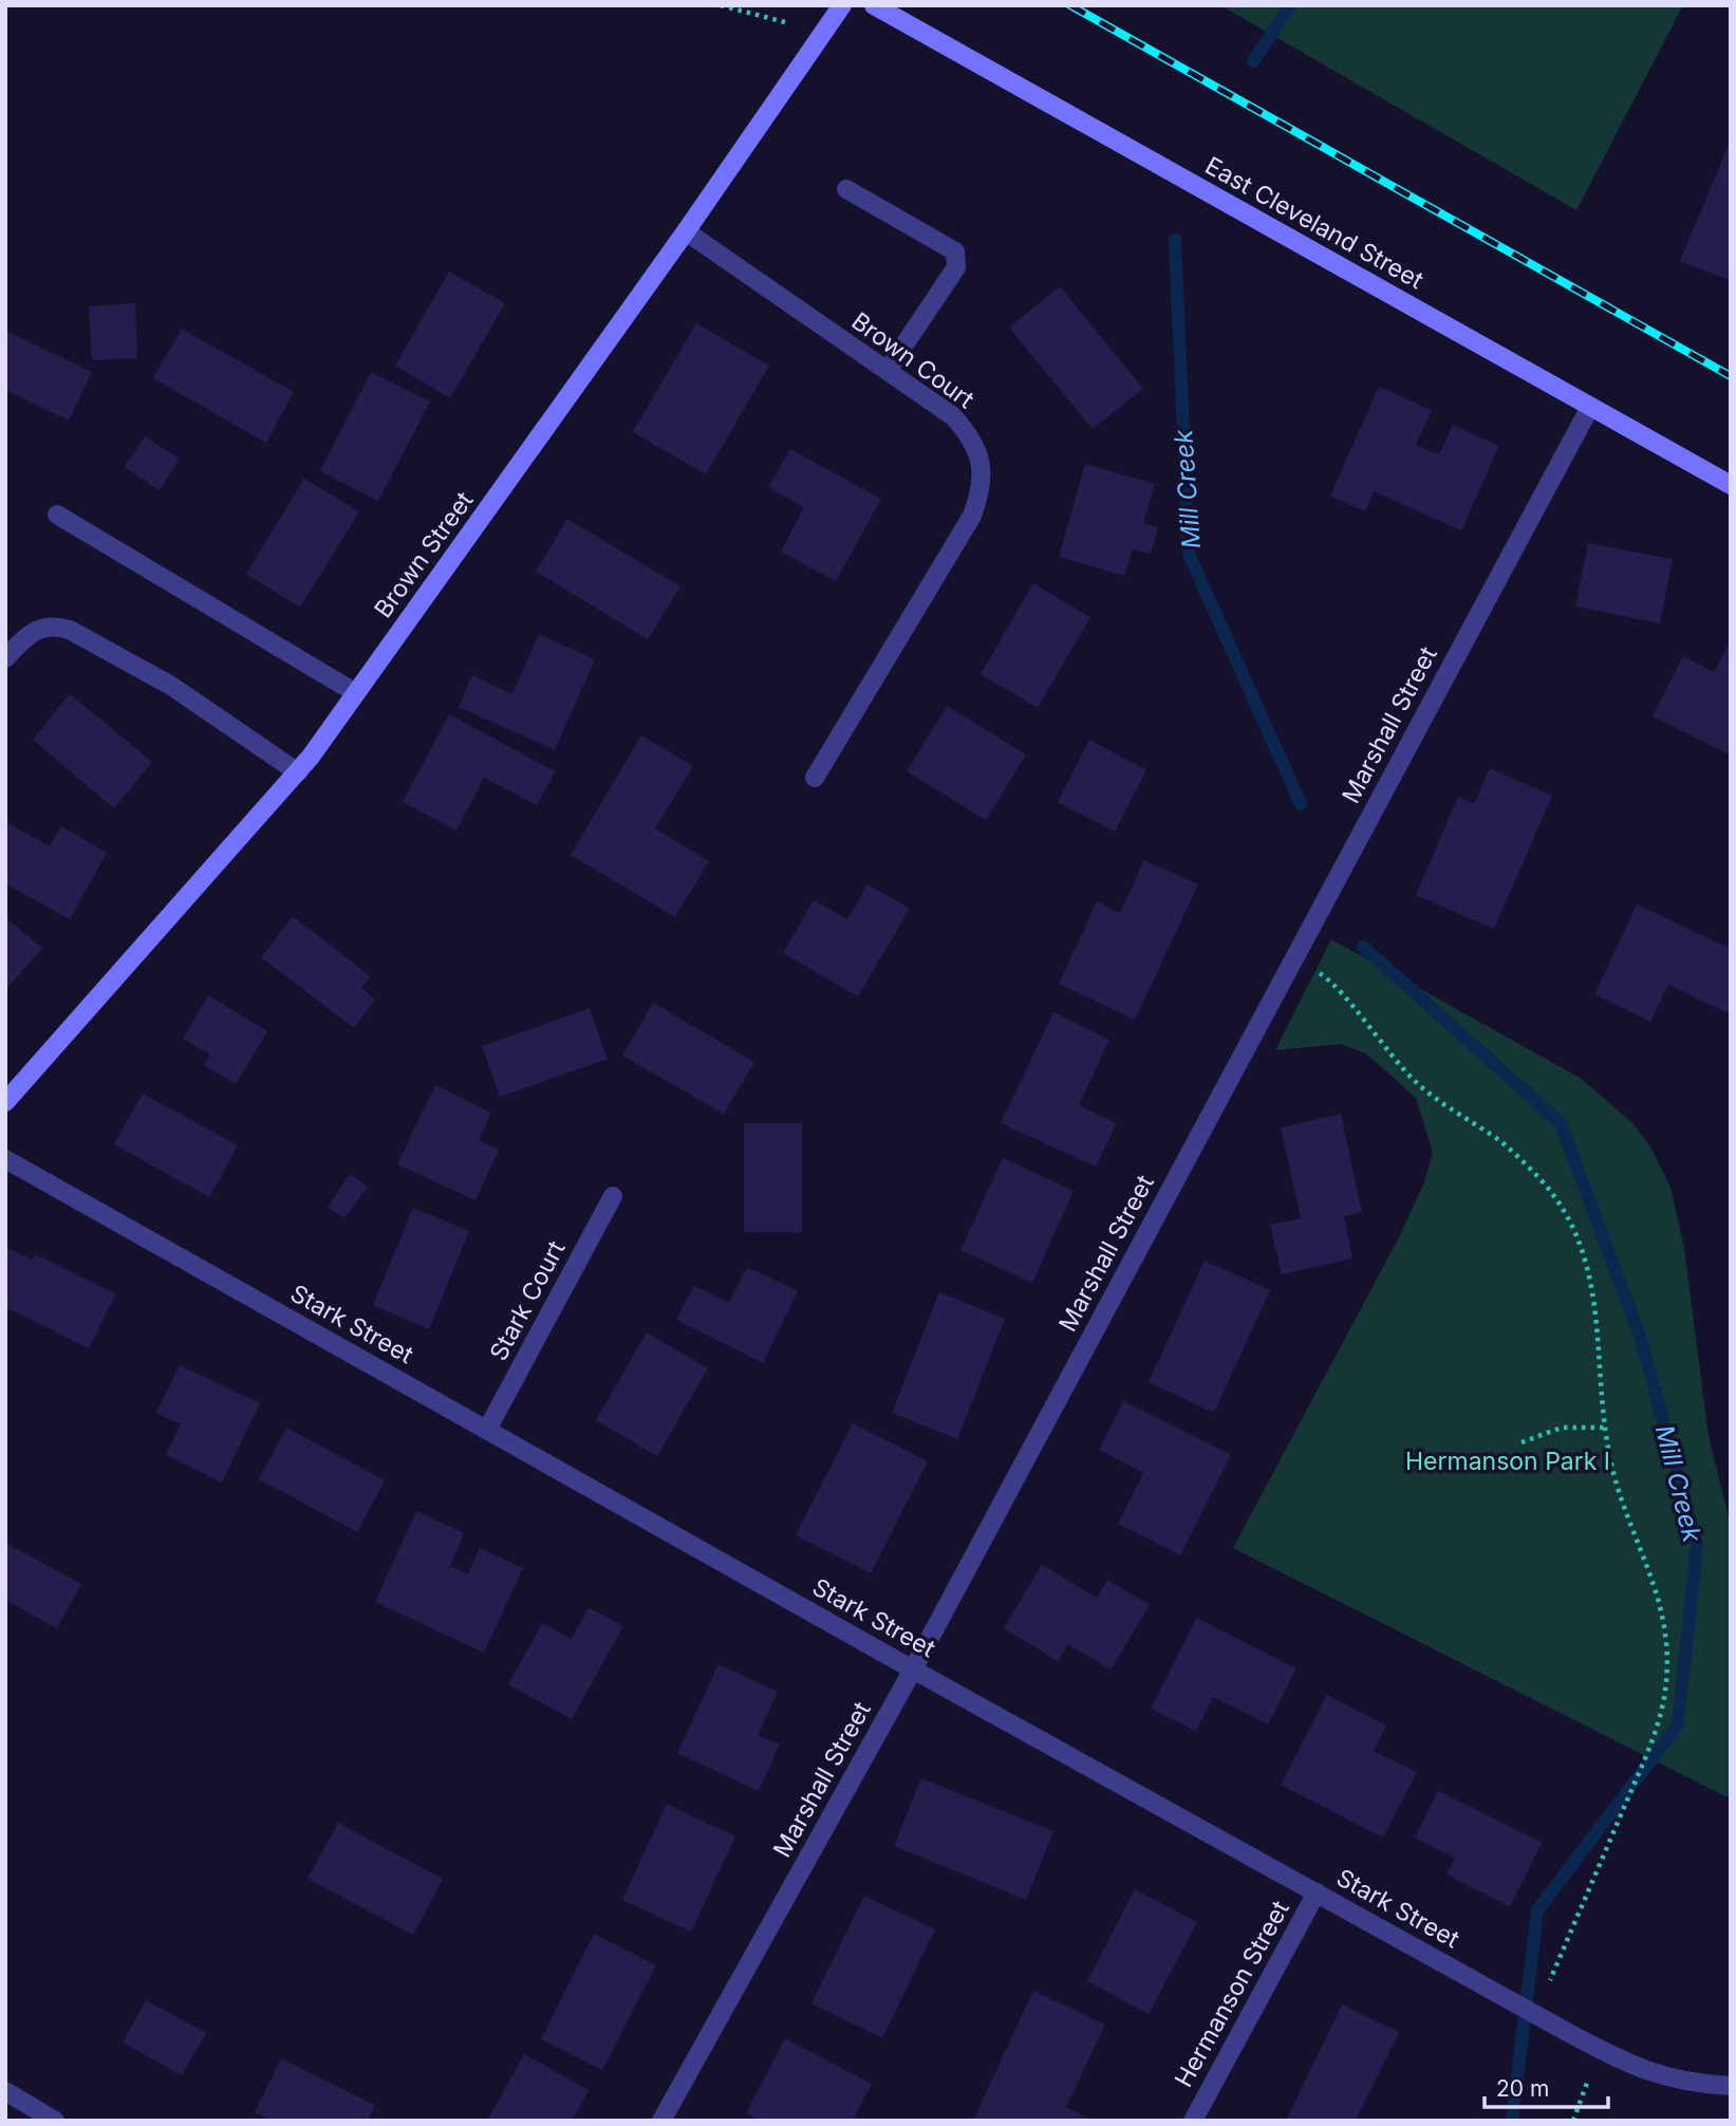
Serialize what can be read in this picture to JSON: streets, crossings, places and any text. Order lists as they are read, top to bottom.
{
  "streets": {
    "street": [
      "East Cleveland Street",
      "Brown Court",
      "Brown Street",
      "Marshall Street",
      "Stark Court",
      "Stark Street",
      "Hermanson Street"
    ]
  },
  "crossings": [
    ["East Cleveland Street", "Marshall Street"],
    ["Brown Court", "Brown Street"],
    ["Marshall Street", "Stark Street"],
    ["Stark Court", "Stark Street"],
    ["Stark Street", "Hermanson Street"]
  ],
  "water": ["Mill Creek"],
  "parks": ["Hermanson Park I"],
  "scale_bar": "20 m"
}
